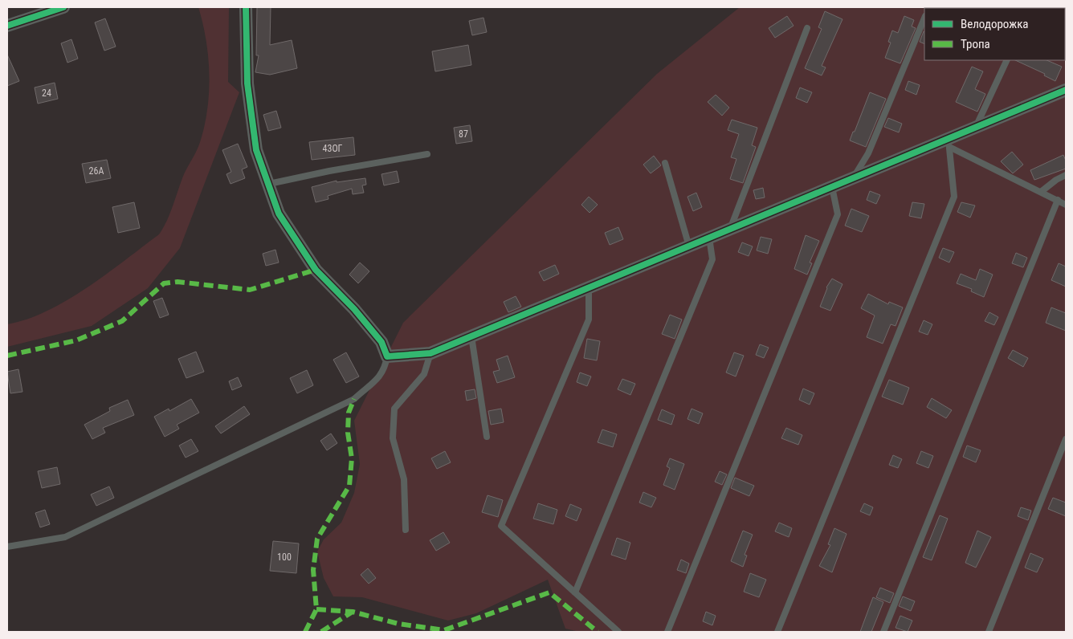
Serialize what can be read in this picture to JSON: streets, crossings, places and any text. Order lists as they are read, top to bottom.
{
  "house_numbers": [
    "24",
    "87",
    "43ОГ",
    "26А",
    "100"
  ],
  "legend": ["Велодорожка", "Тропа"]
}
